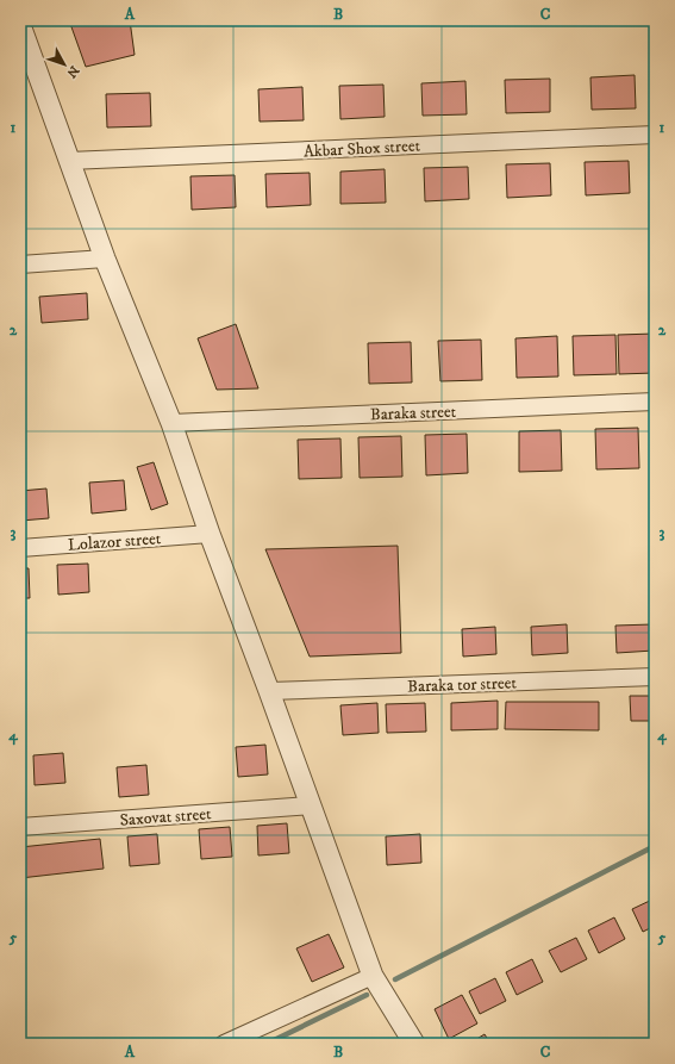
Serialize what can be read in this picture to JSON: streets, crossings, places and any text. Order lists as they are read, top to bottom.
{
  "streets": {
    "street": [
      "Akbar Shox street",
      "Baraka street",
      "Lolazor street",
      "Baraka tor street",
      "Saxovat street"
    ]
  },
  "north": "bottom right",
  "grid": {
    "columns": ["A", "B", "C"],
    "rows": [
      "1",
      "2",
      "3",
      "4",
      "5"
    ]
  }
}
